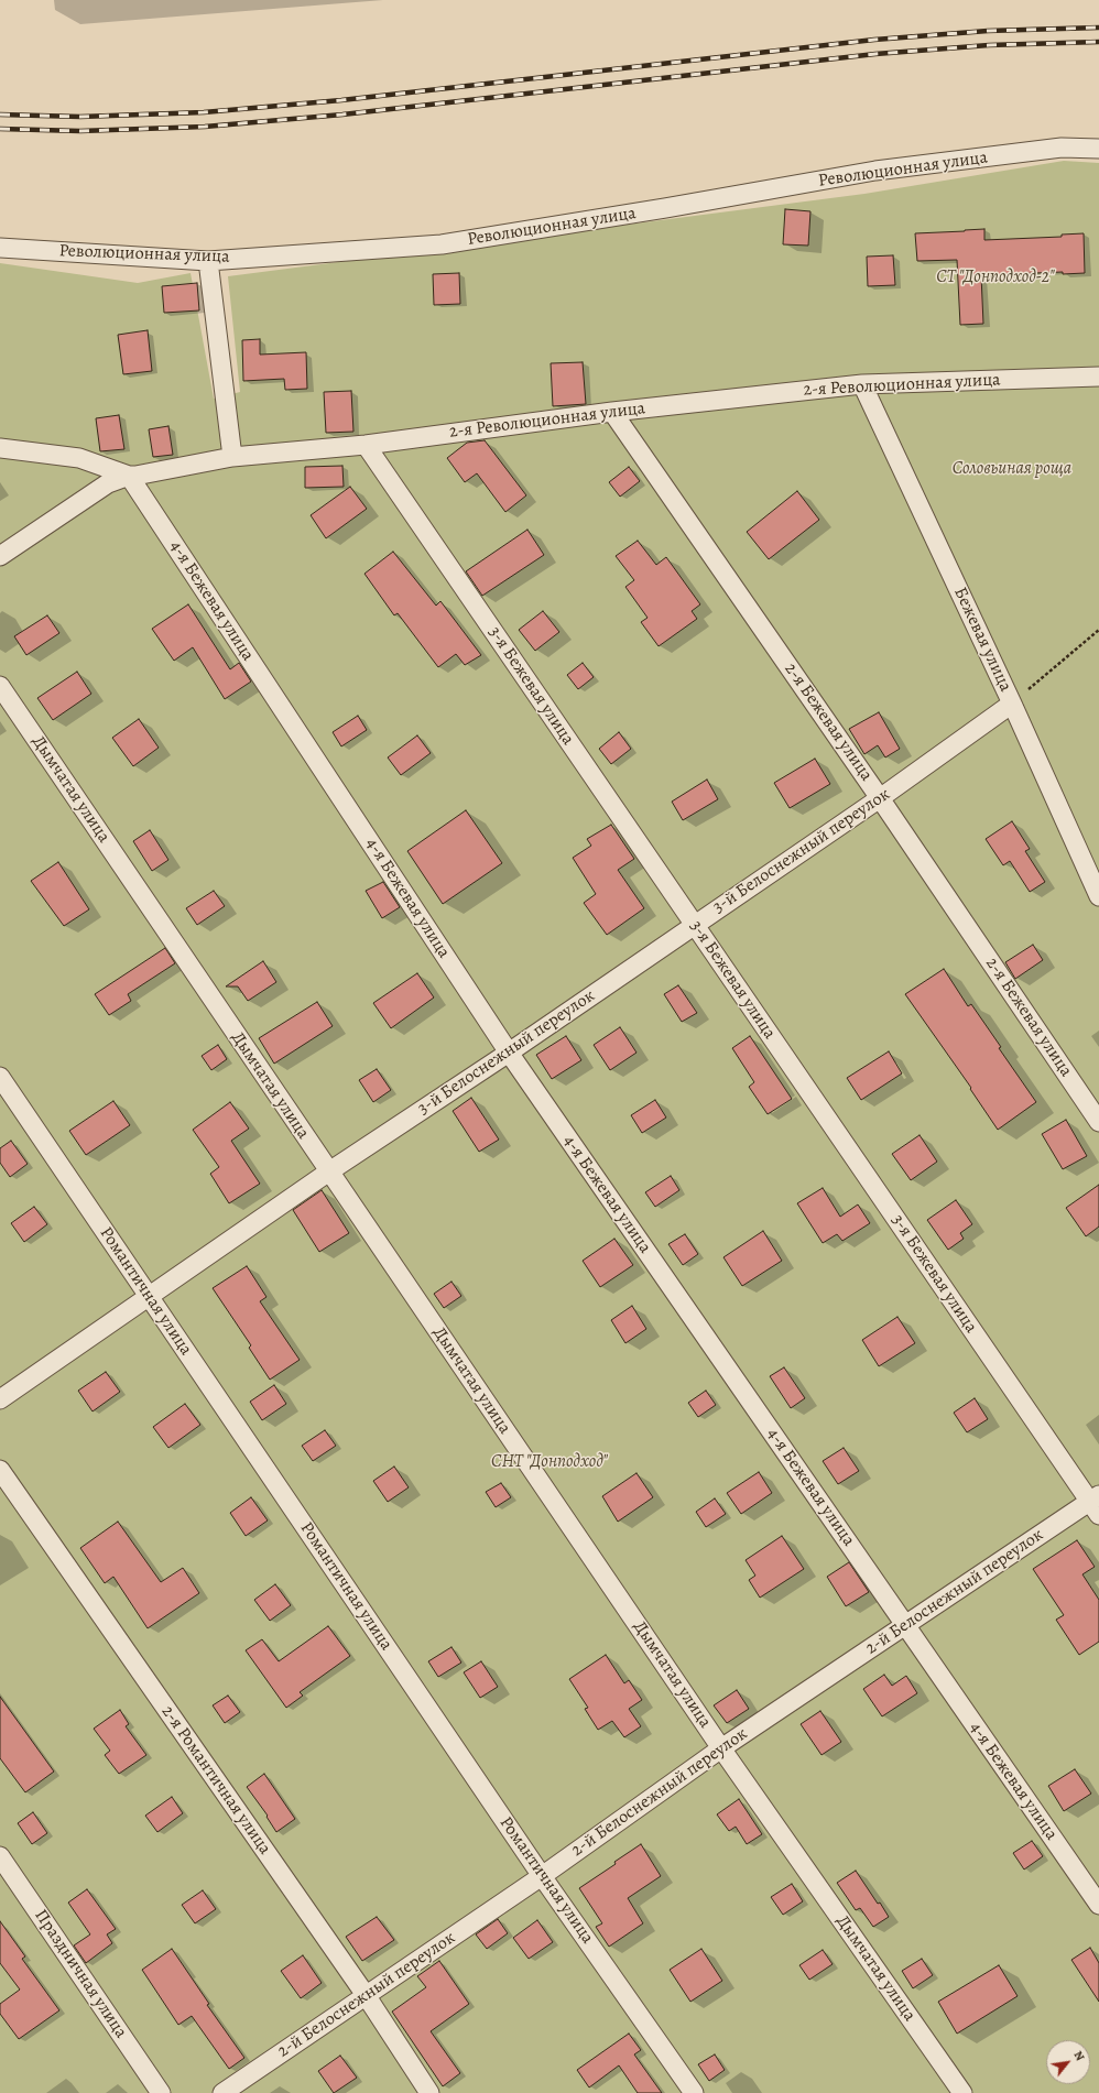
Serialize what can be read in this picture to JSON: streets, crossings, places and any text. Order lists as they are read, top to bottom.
{
  "streets": {
    "street": [
      "Революционная улица",
      "2-я Революционная улица",
      "4-я Бежевая улица",
      "Бежевая улица",
      "3-я Бежевая улица",
      "2-я Бежевая улица",
      "Дымчатая улица",
      "3-й Белоснежный переулок",
      "Романтичная улица",
      "2-й Белоснежный переулок",
      "2-я Романтичная улица",
      "Праздничная улица"
    ]
  },
  "crossings": [
    ["2-я Революционная улица", "4-я Бежевая улица"],
    ["2-я Революционная улица", "Бежевая улица"],
    ["2-я Революционная улица", "3-я Бежевая улица"],
    ["2-я Революционная улица", "2-я Бежевая улица"],
    ["4-я Бежевая улица", "3-й Белоснежный переулок"],
    ["4-я Бежевая улица", "2-й Белоснежный переулок"],
    ["Бежевая улица", "3-й Белоснежный переулок"],
    ["3-я Бежевая улица", "3-й Белоснежный переулок"],
    ["3-я Бежевая улица", "2-й Белоснежный переулок"],
    ["2-я Бежевая улица", "3-й Белоснежный переулок"],
    ["Дымчатая улица", "3-й Белоснежный переулок"],
    ["Дымчатая улица", "2-й Белоснежный переулок"],
    ["3-й Белоснежный переулок", "Романтичная улица"],
    ["Романтичная улица", "2-й Белоснежный переулок"],
    ["2-й Белоснежный переулок", "2-я Романтичная улица"]
  ],
  "parks": ["СТ \"Донподход-2\"", "Соловьиная роща", "СНТ \"Донподход\""],
  "north": "top right"
}
